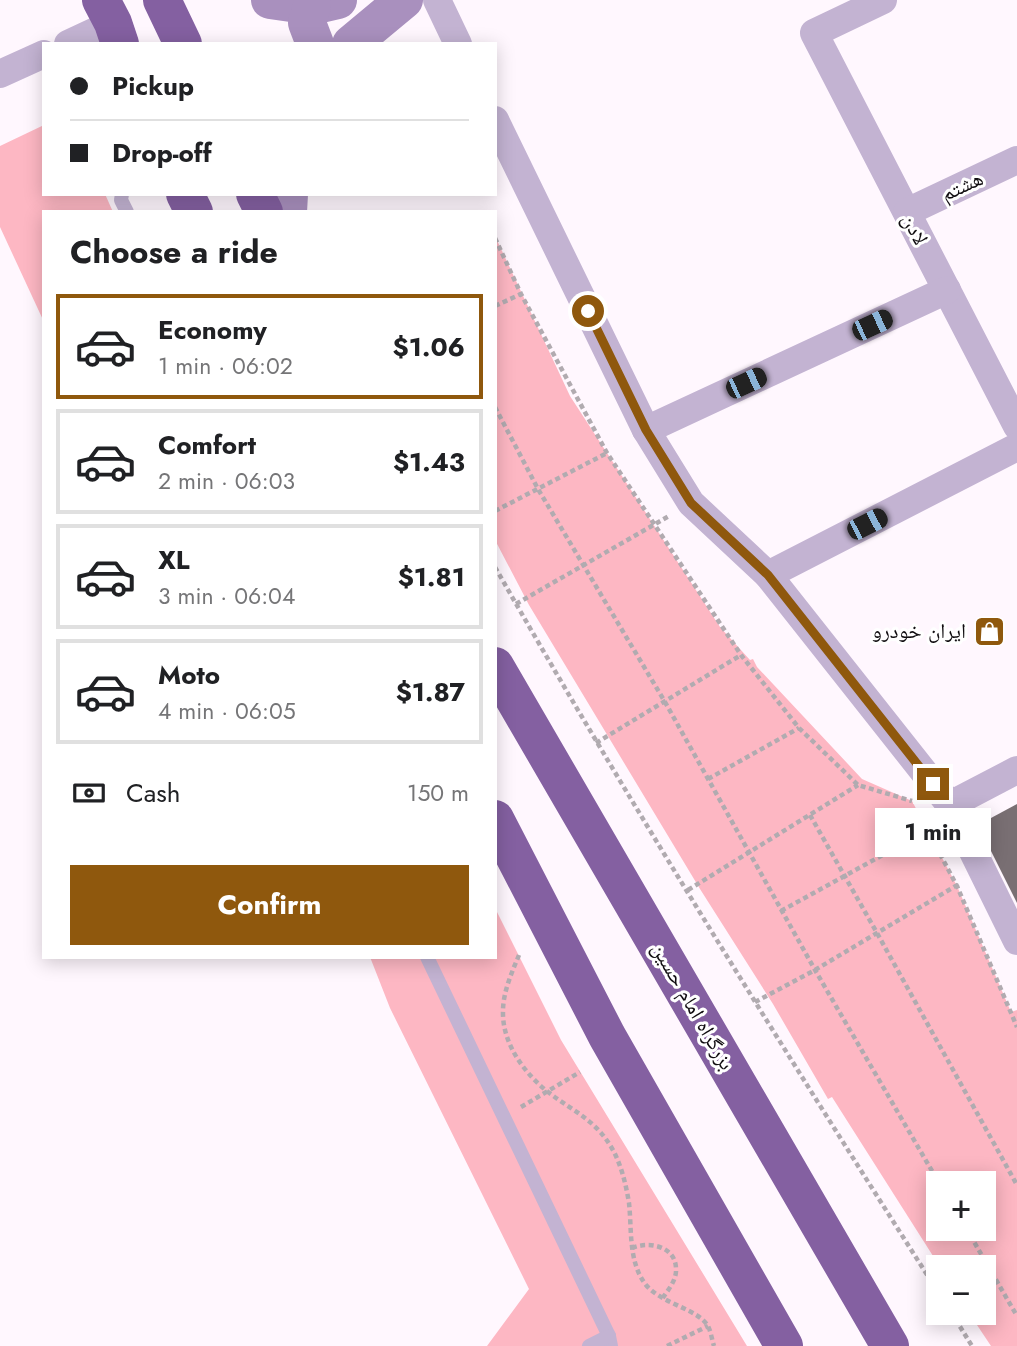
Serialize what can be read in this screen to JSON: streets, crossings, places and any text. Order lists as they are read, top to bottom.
{
  "streets": {
    "highway": ["بزرگراه امام حسین"],
    "street": ["هشتم", "لادن"]
  },
  "crossings": [
    ["هشتم", "لادن"]
  ],
  "places": {
    "shop": ["ایران خودرو"]
  },
  "page": {
    "banner": ["Pickup", "Drop-off"],
    "heading": "Choose a ride",
    "list": [
      {
        "name": "Economy",
        "note": "1 min · 06:02",
        "value": "$1.06"
      },
      {
        "name": "Comfort",
        "note": "2 min · 06:03",
        "value": "$1.43"
      },
      {
        "name": "XL",
        "note": "3 min · 06:04",
        "value": "$1.81"
      },
      {
        "name": "Moto",
        "note": "4 min · 06:05",
        "value": "$1.87"
      }
    ],
    "pay": ["Cash", "150 m"],
    "bubble": "1 min",
    "buttons": "Confirm",
    "map_buttons": ["+", "−"]
  }
}
